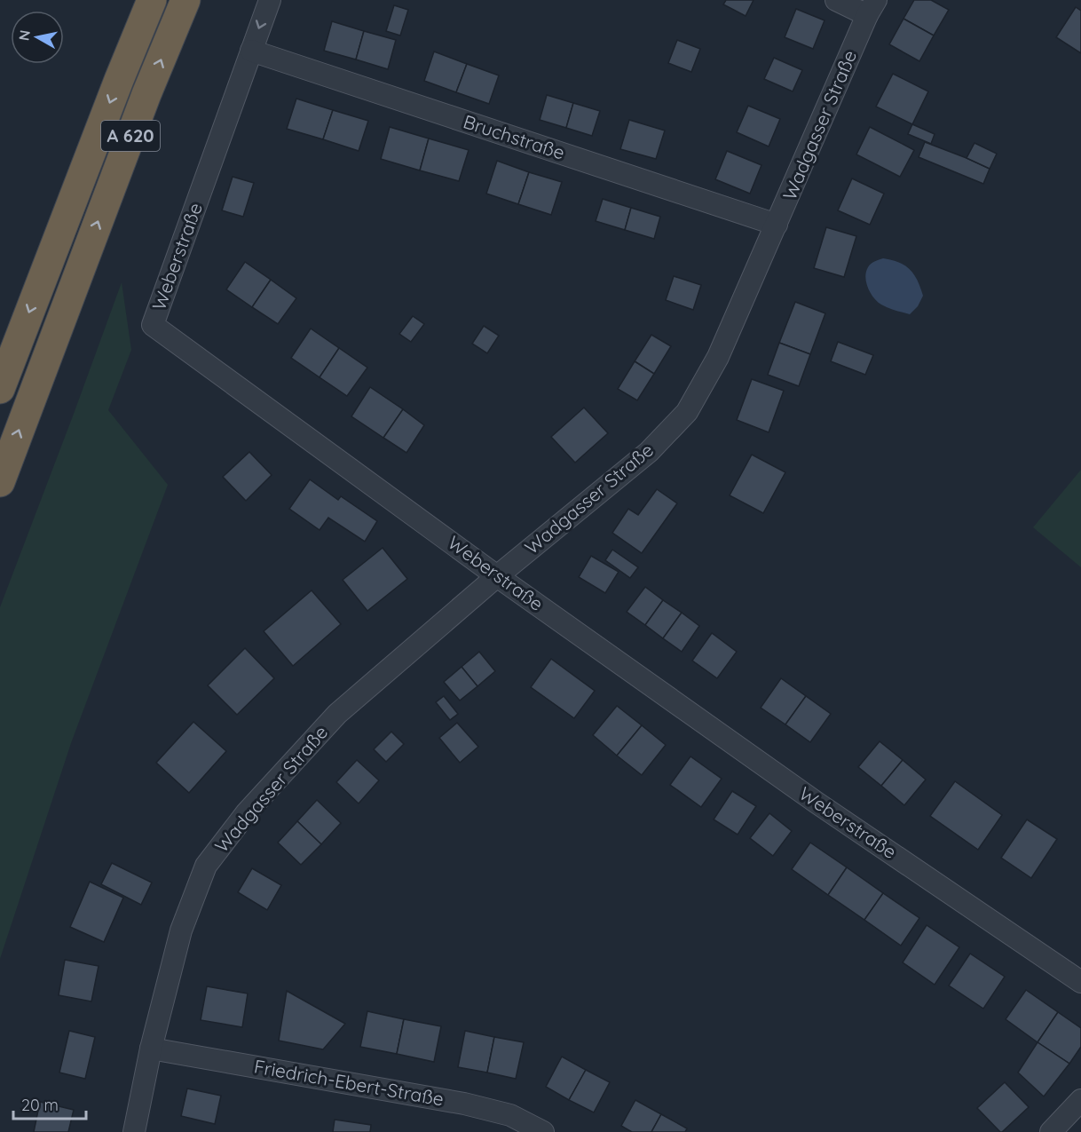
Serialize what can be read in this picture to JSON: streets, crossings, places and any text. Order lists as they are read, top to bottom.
{
  "streets": {
    "highway": ["A 620"],
    "street": [
      "Wadgasser Straße",
      "Bruchstraße",
      "Weberstraße",
      "Friedrich-Ebert-Straße"
    ]
  },
  "crossings": [
    ["Wadgasser Straße", "Bruchstraße"],
    ["Wadgasser Straße", "Weberstraße"],
    ["Wadgasser Straße", "Friedrich-Ebert-Straße"],
    ["Bruchstraße", "Weberstraße"]
  ],
  "scale_bar": "20 m",
  "north": "left"
}
